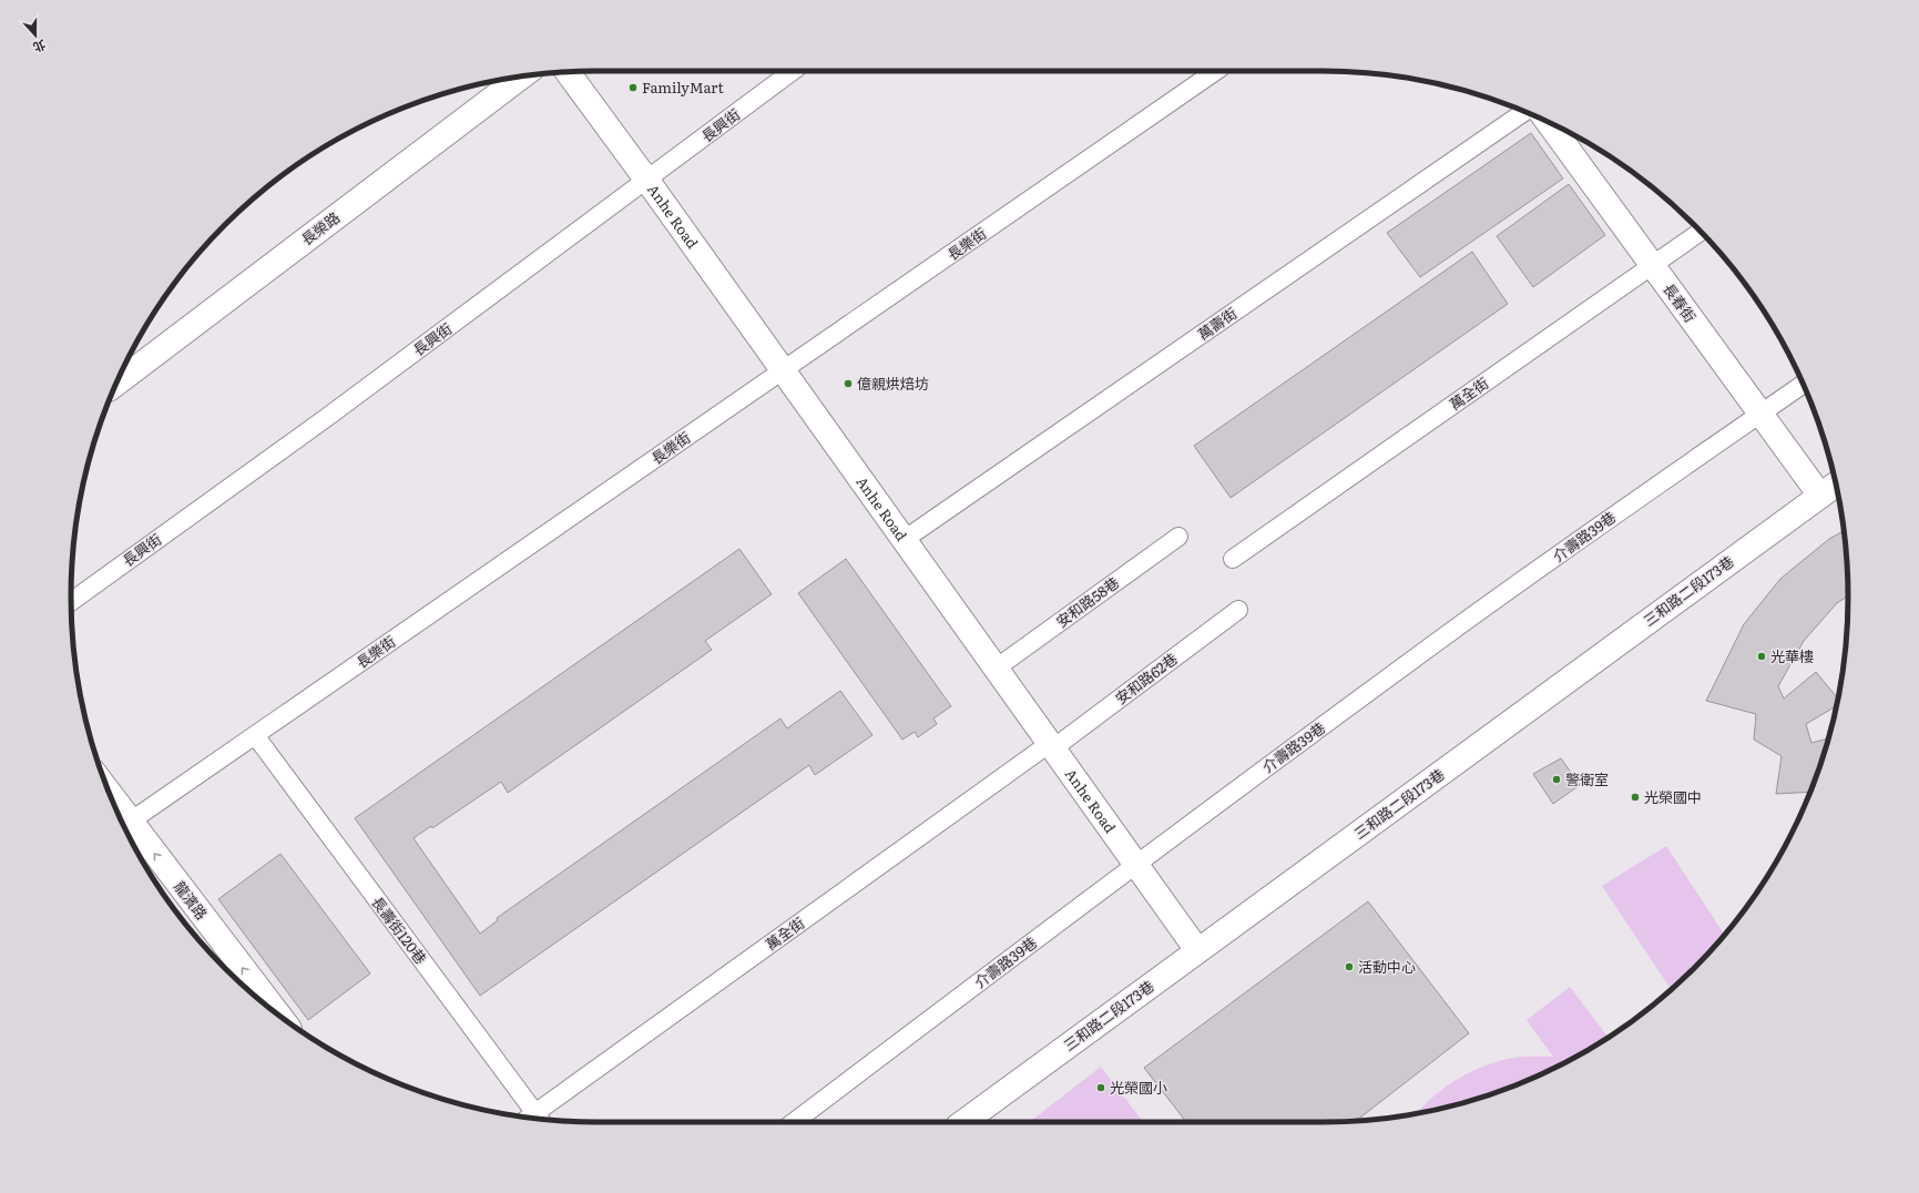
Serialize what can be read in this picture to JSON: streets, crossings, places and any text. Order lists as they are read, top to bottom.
{
  "streets": {
    "street": [
      "Anhe Road",
      "長榮路",
      "長春街",
      "三和路二段173巷",
      "龍濱路"
    ],
    "lane": [
      "長興街",
      "長樂街",
      "萬壽街",
      "萬全街",
      "介壽路39巷",
      "安和路58巷",
      "安和路62巷",
      "長壽街120巷"
    ]
  },
  "crossings": [
    ["長興街", "Anhe Road"],
    ["Anhe Road", "長樂街"],
    ["Anhe Road", "萬壽街"],
    ["Anhe Road", "萬全街"],
    ["Anhe Road", "介壽路39巷"],
    ["Anhe Road", "三和路二段173巷"],
    ["Anhe Road", "安和路58巷"],
    ["Anhe Road", "安和路62巷"],
    ["長樂街", "龍濱路"],
    ["長樂街", "長壽街120巷"],
    ["長春街", "萬全街"],
    ["長春街", "介壽路39巷"],
    ["長春街", "三和路二段173巷"],
    ["萬全街", "安和路62巷"]
  ],
  "one_way": ["龍濱路"],
  "places": [
    "FamilyMart",
    "億親烘焙坊",
    "光華樓",
    "警衛室",
    "光榮國中",
    "活動中心",
    "光榮國小"
  ],
  "north": "bottom"
}
